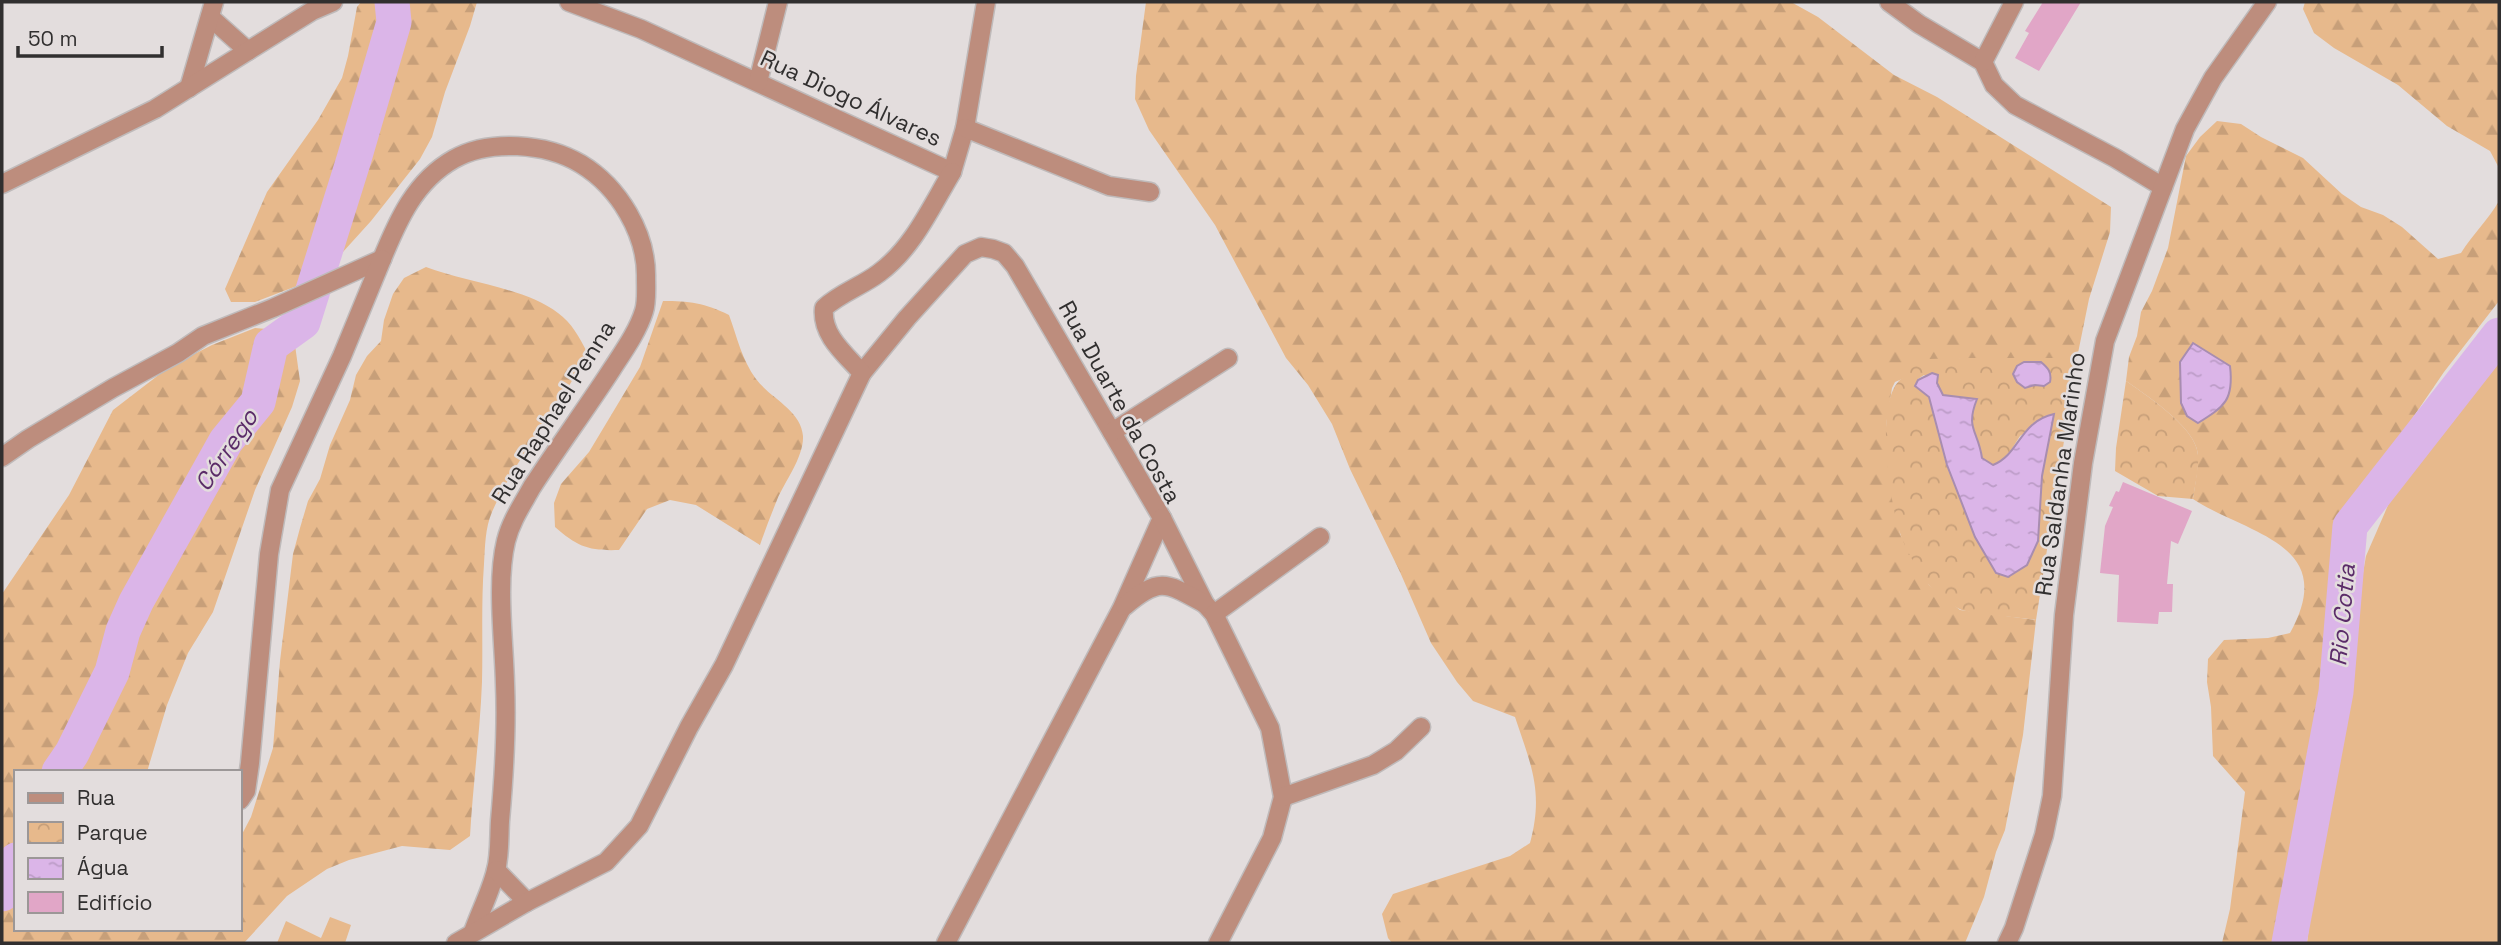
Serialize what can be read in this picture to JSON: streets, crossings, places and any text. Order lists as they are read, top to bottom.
{
  "streets": {
    "street": [
      "Rua Diogo Álvares",
      "Rua Duarte da Costa",
      "Rua Raphael Penna",
      "Rua Saldanha Marinho"
    ]
  },
  "crossings": [
    ["Rua Duarte da Costa", "Rua Raphael Penna"]
  ],
  "water": ["Córrego", "Rio Cotia"],
  "legend": [
    "Rua",
    "Parque",
    "Água",
    "Edifício"
  ],
  "scale_bar": "50 m"
}
